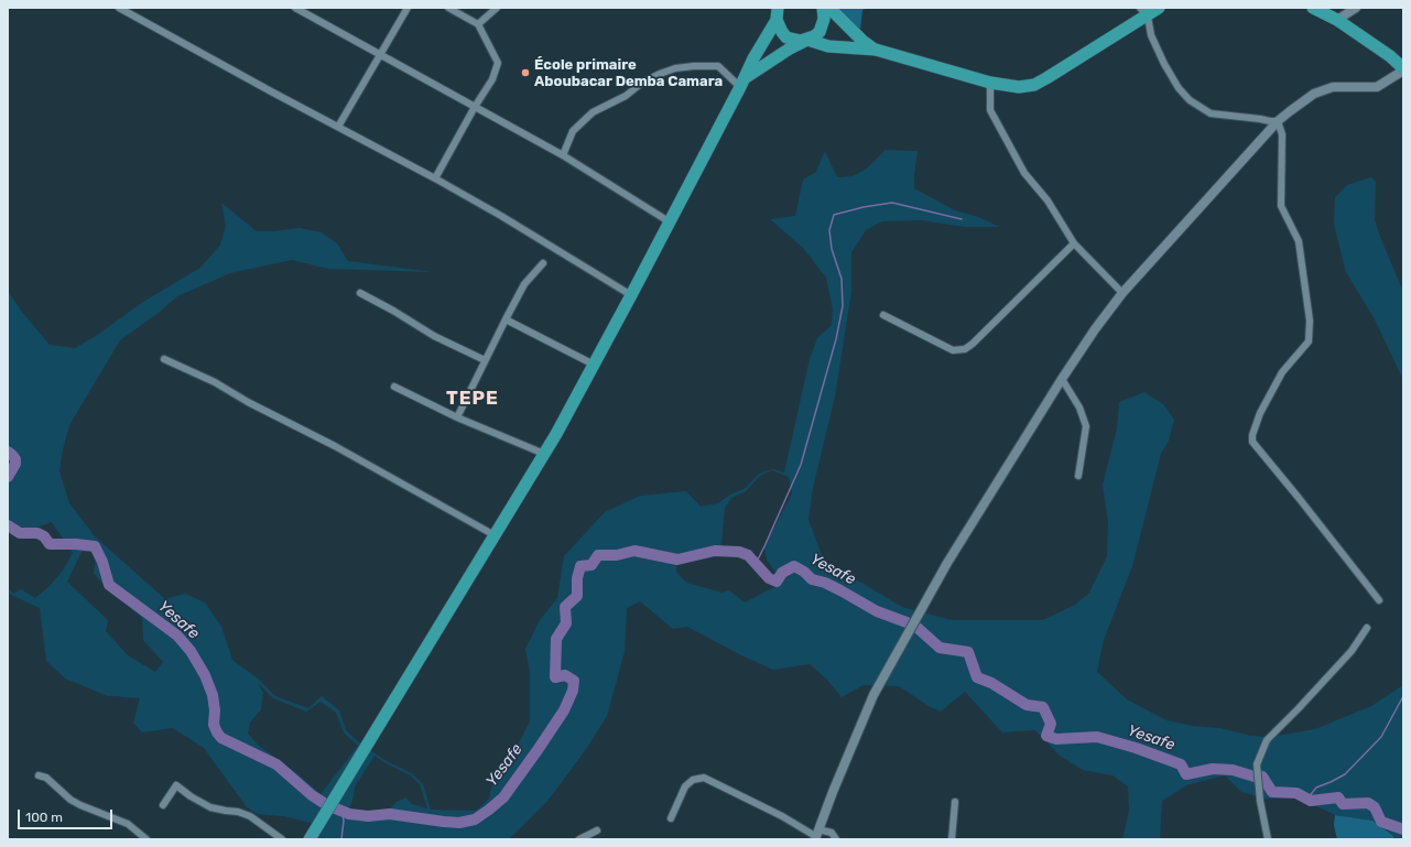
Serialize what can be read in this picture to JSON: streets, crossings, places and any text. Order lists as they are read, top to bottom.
{
  "districts": ["TEPE"],
  "water": ["Yesafe"],
  "places": ["École primaire Aboubacar Demba Camara"],
  "scale_bar": "100 m"
}
